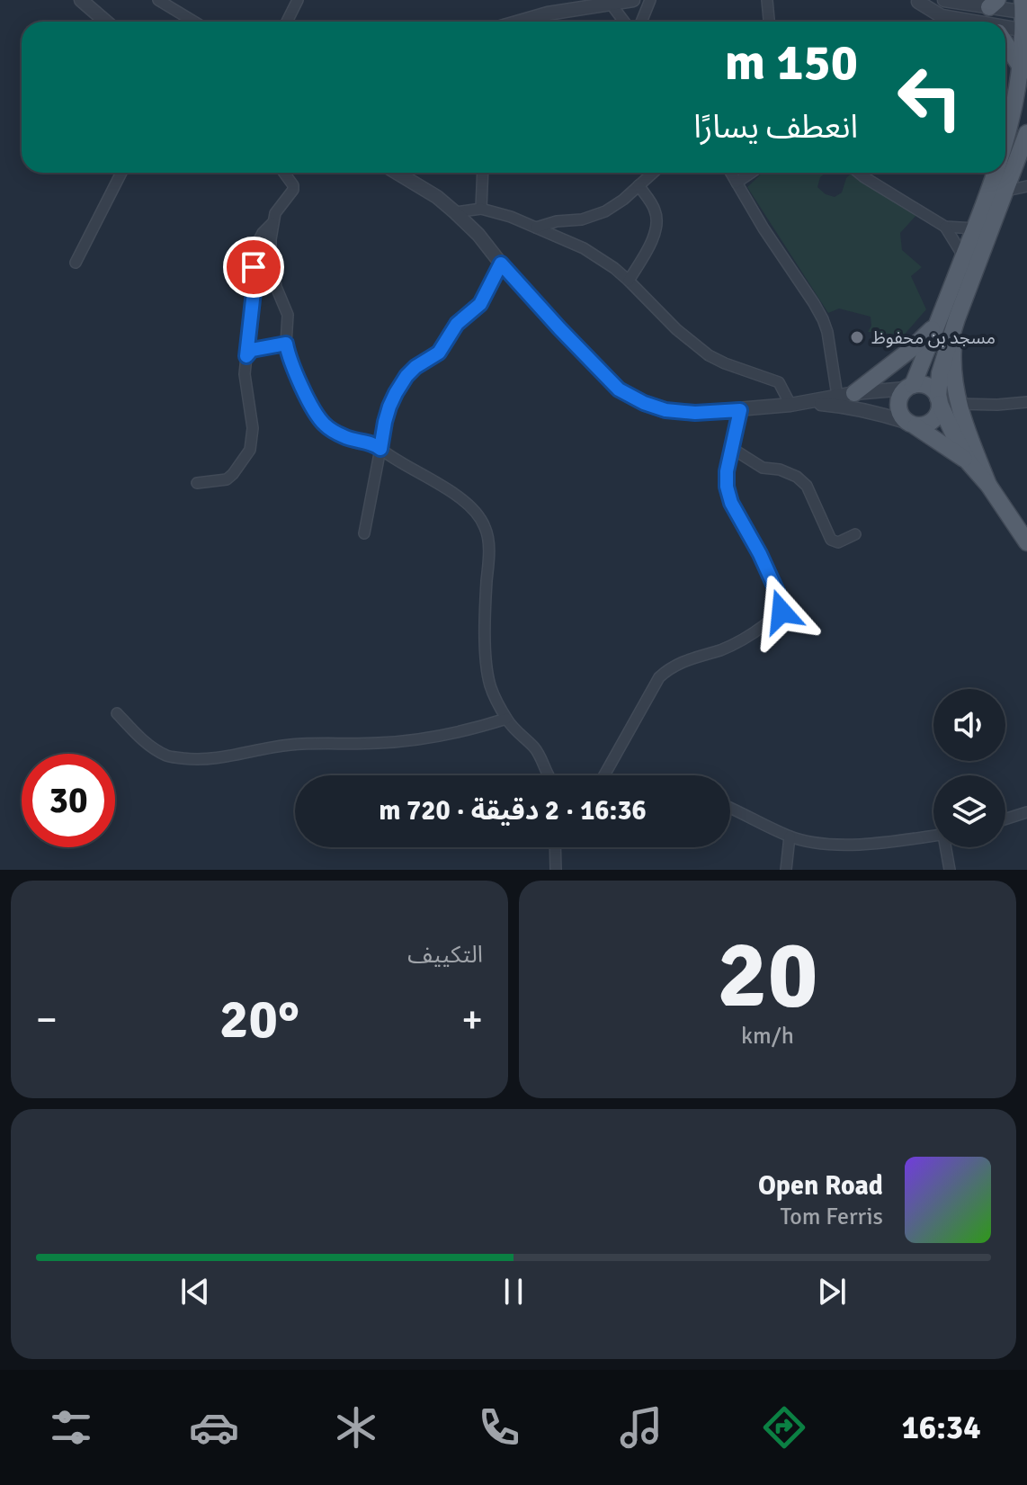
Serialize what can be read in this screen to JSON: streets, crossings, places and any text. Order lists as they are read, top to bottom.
{
  "places": ["مسجد بن محفوظ"],
  "page": {
    "turn": ["150 m", "انعطف يسارًا"],
    "limit": "30",
    "trip": "16:36 · 2 دقيقة · 720 m",
    "tile": [
      ["20", "km/h"],
      "التكييف"
    ],
    "heat": ["−", "20°", "+"],
    "song": ["Open Road", "Tom Ferris"],
    "tabs": "16:34"
  }
}
